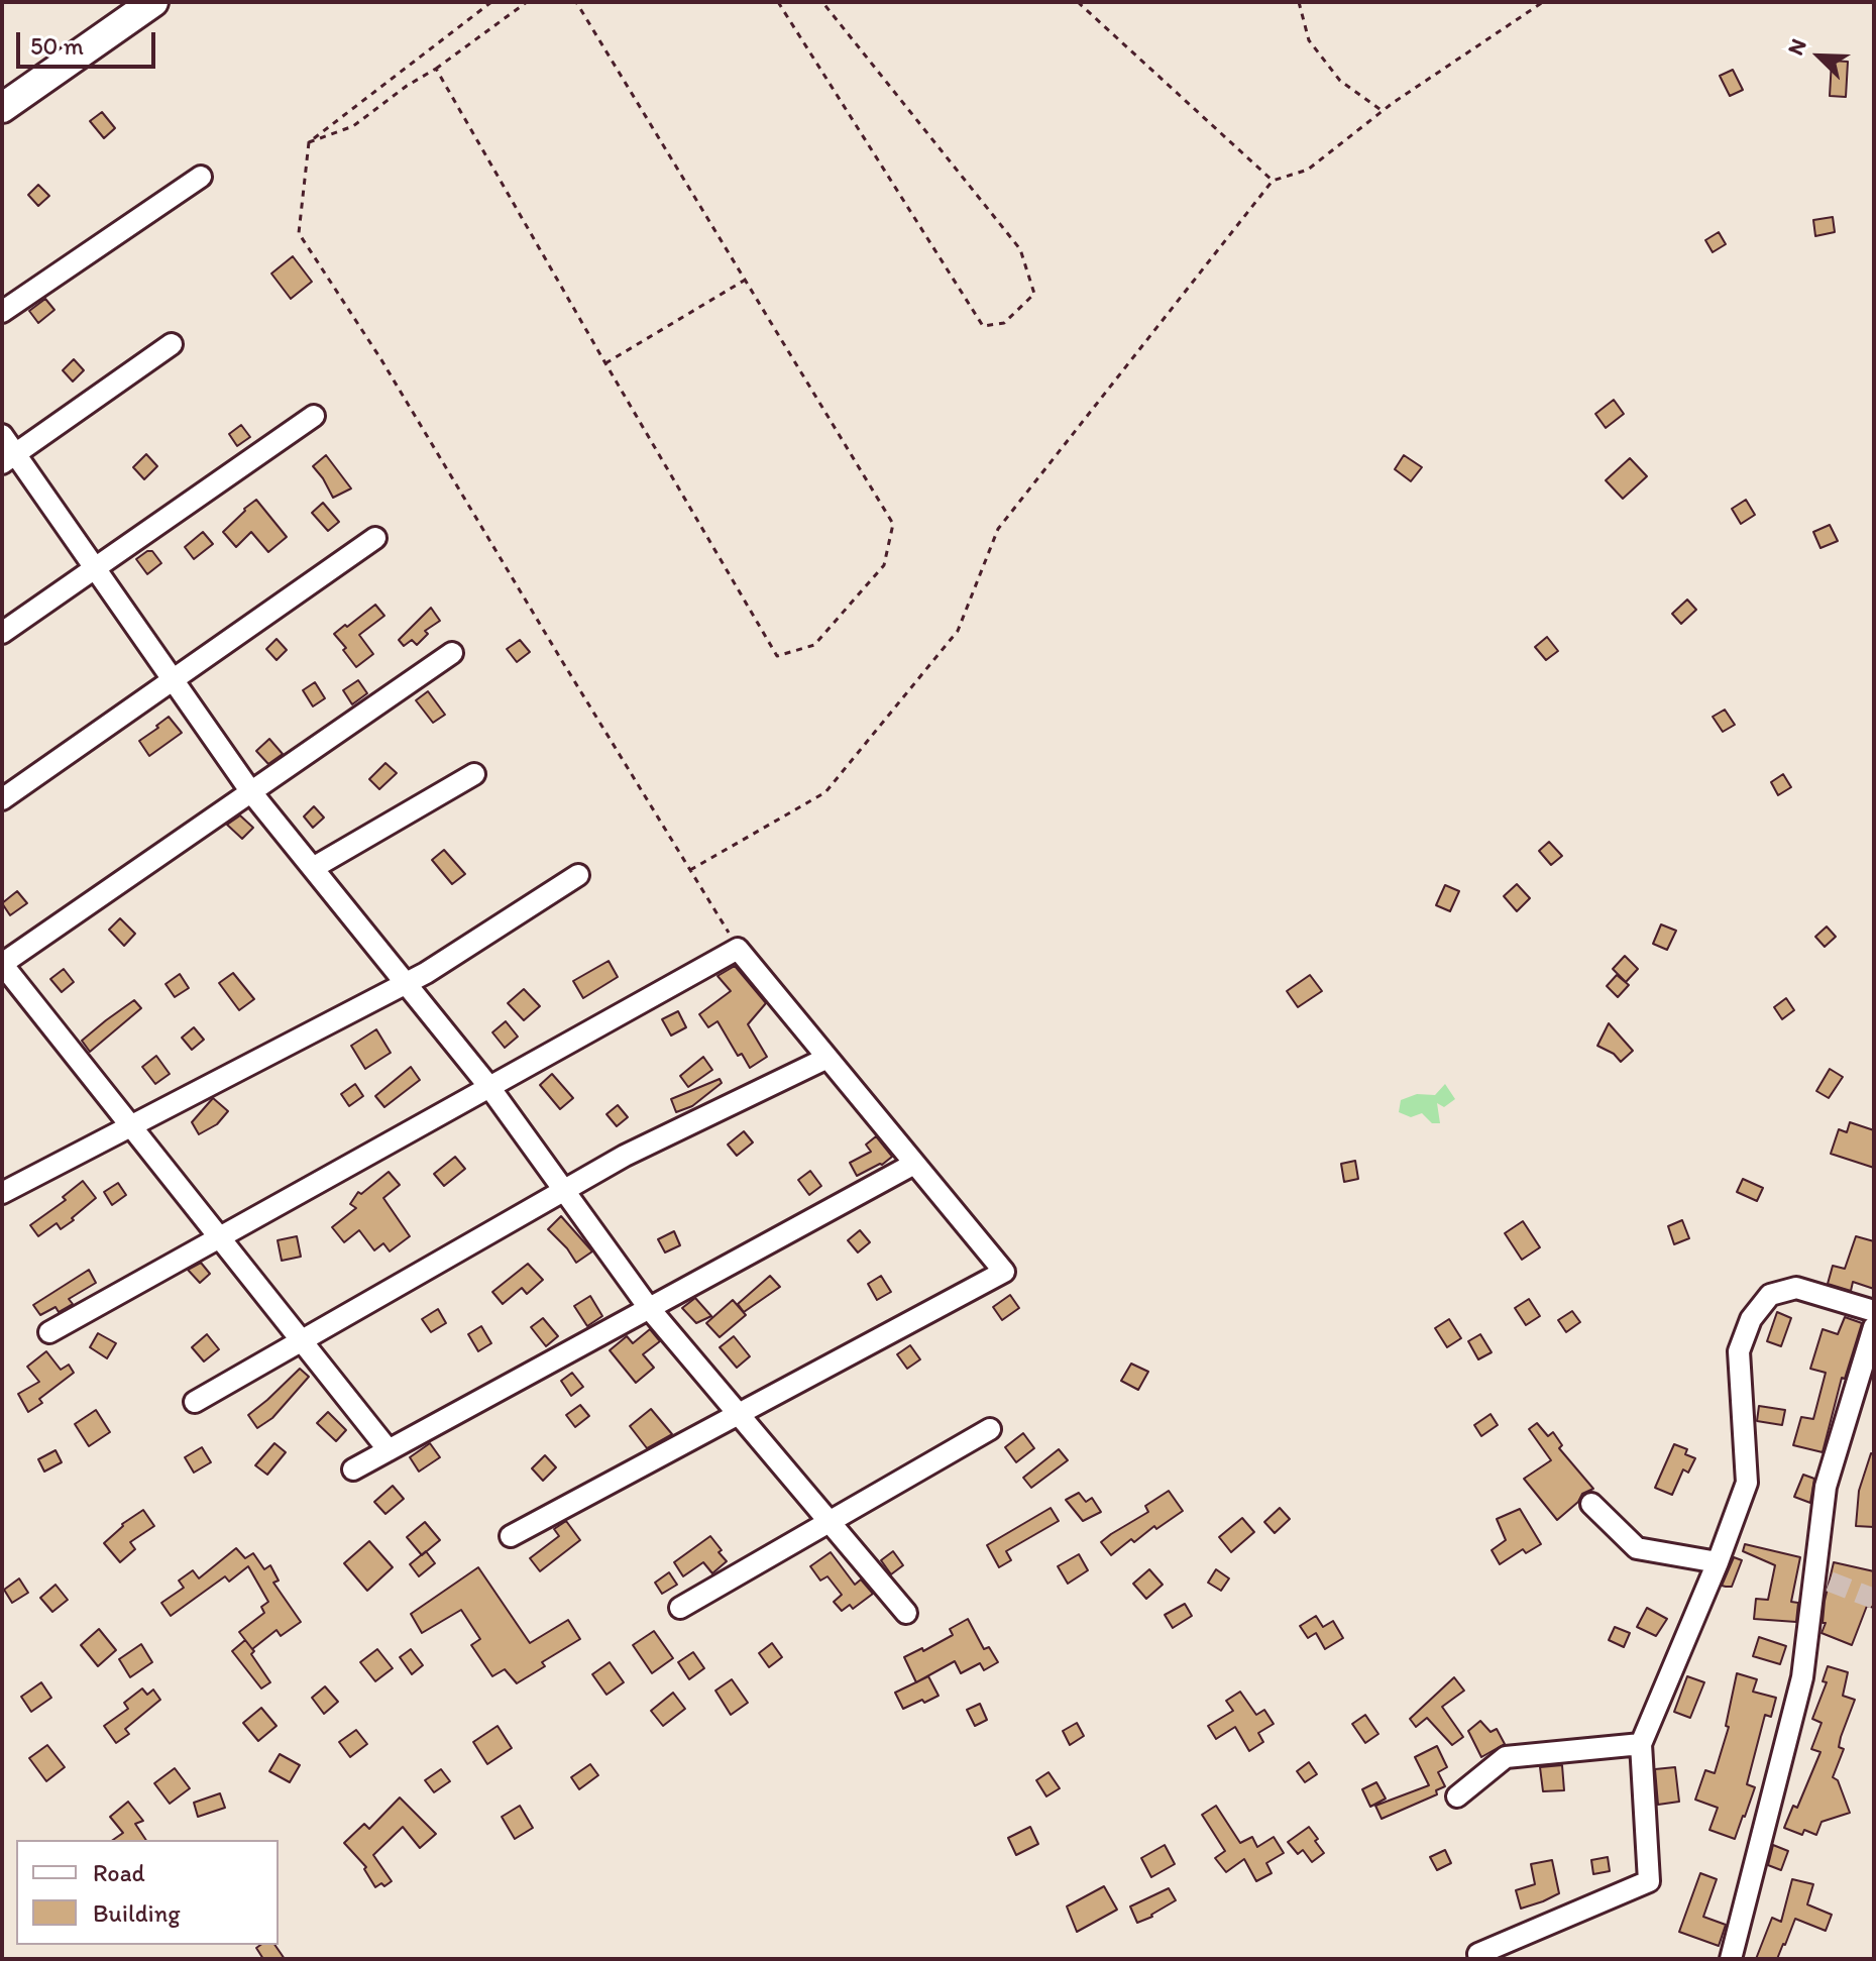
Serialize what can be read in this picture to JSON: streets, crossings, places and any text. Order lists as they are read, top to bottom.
{
  "legend": ["Road", "Building"],
  "scale_bar": "50 m",
  "north": "top left"
}
